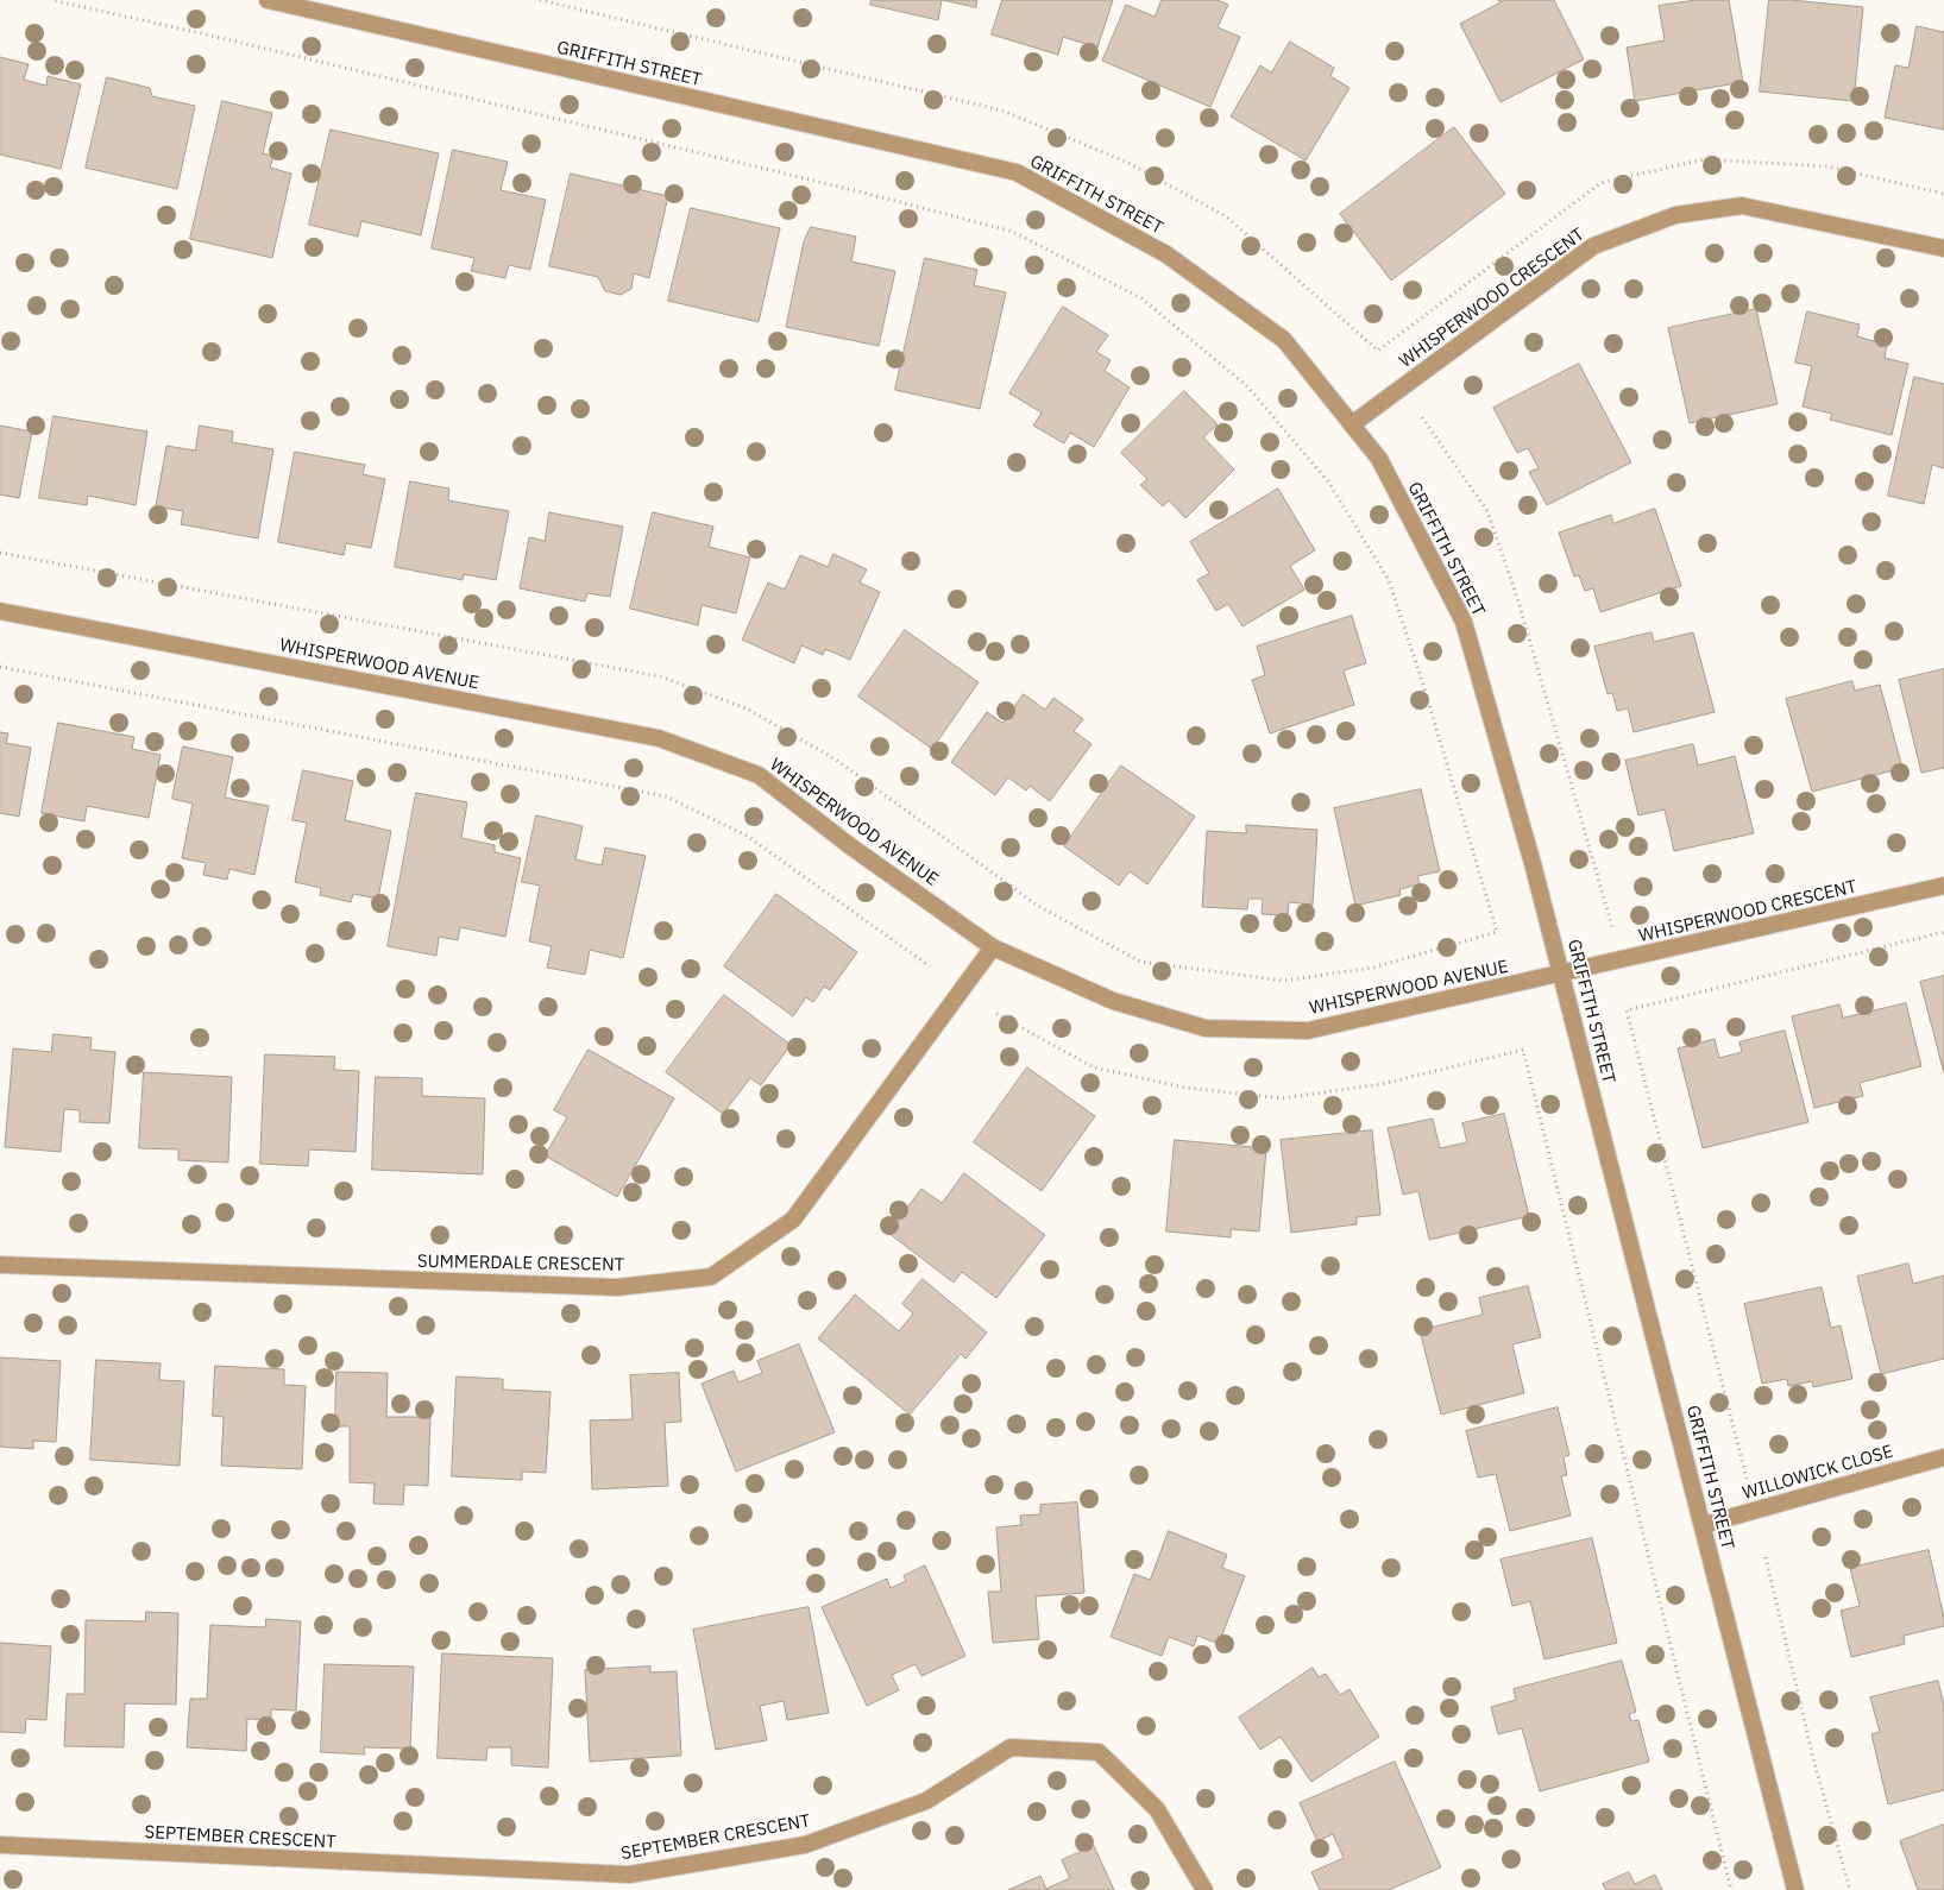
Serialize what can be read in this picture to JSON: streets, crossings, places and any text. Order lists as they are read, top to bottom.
{
  "streets": {
    "street": [
      "GRIFFITH STREET",
      "WHISPERWOOD CRESCENT",
      "WHISPERWOOD AVENUE",
      "SUMMERDALE CRESCENT",
      "WILLOWICK CLOSE",
      "SEPTEMBER CRESCENT"
    ]
  },
  "crossings": [
    ["GRIFFITH STREET", "WHISPERWOOD CRESCENT"],
    ["GRIFFITH STREET", "WHISPERWOOD AVENUE"],
    ["GRIFFITH STREET", "WILLOWICK CLOSE"],
    ["WHISPERWOOD CRESCENT", "WHISPERWOOD AVENUE"],
    ["WHISPERWOOD AVENUE", "SUMMERDALE CRESCENT"]
  ]
}
